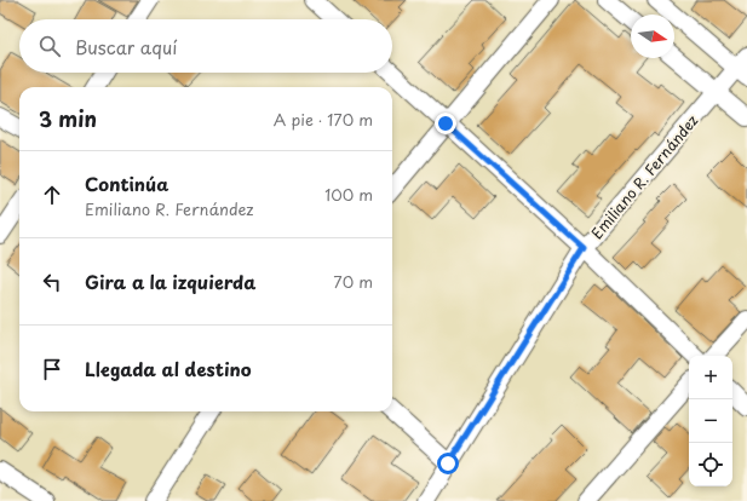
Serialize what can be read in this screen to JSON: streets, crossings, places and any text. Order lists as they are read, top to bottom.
{
  "streets": {
    "street": ["Emiliano R. Fernández"]
  },
  "north": "right",
  "page": {
    "search": "Buscar aquí",
    "heading": ["3 min", "A pie · 170 m"],
    "list": [
      ["Continúa", "Emiliano R. Fernández", "100 m"],
      ["Gira a la izquierda", "70 m"],
      "Llegada al destino"
    ],
    "map_buttons": ["+", "−"]
  }
}
